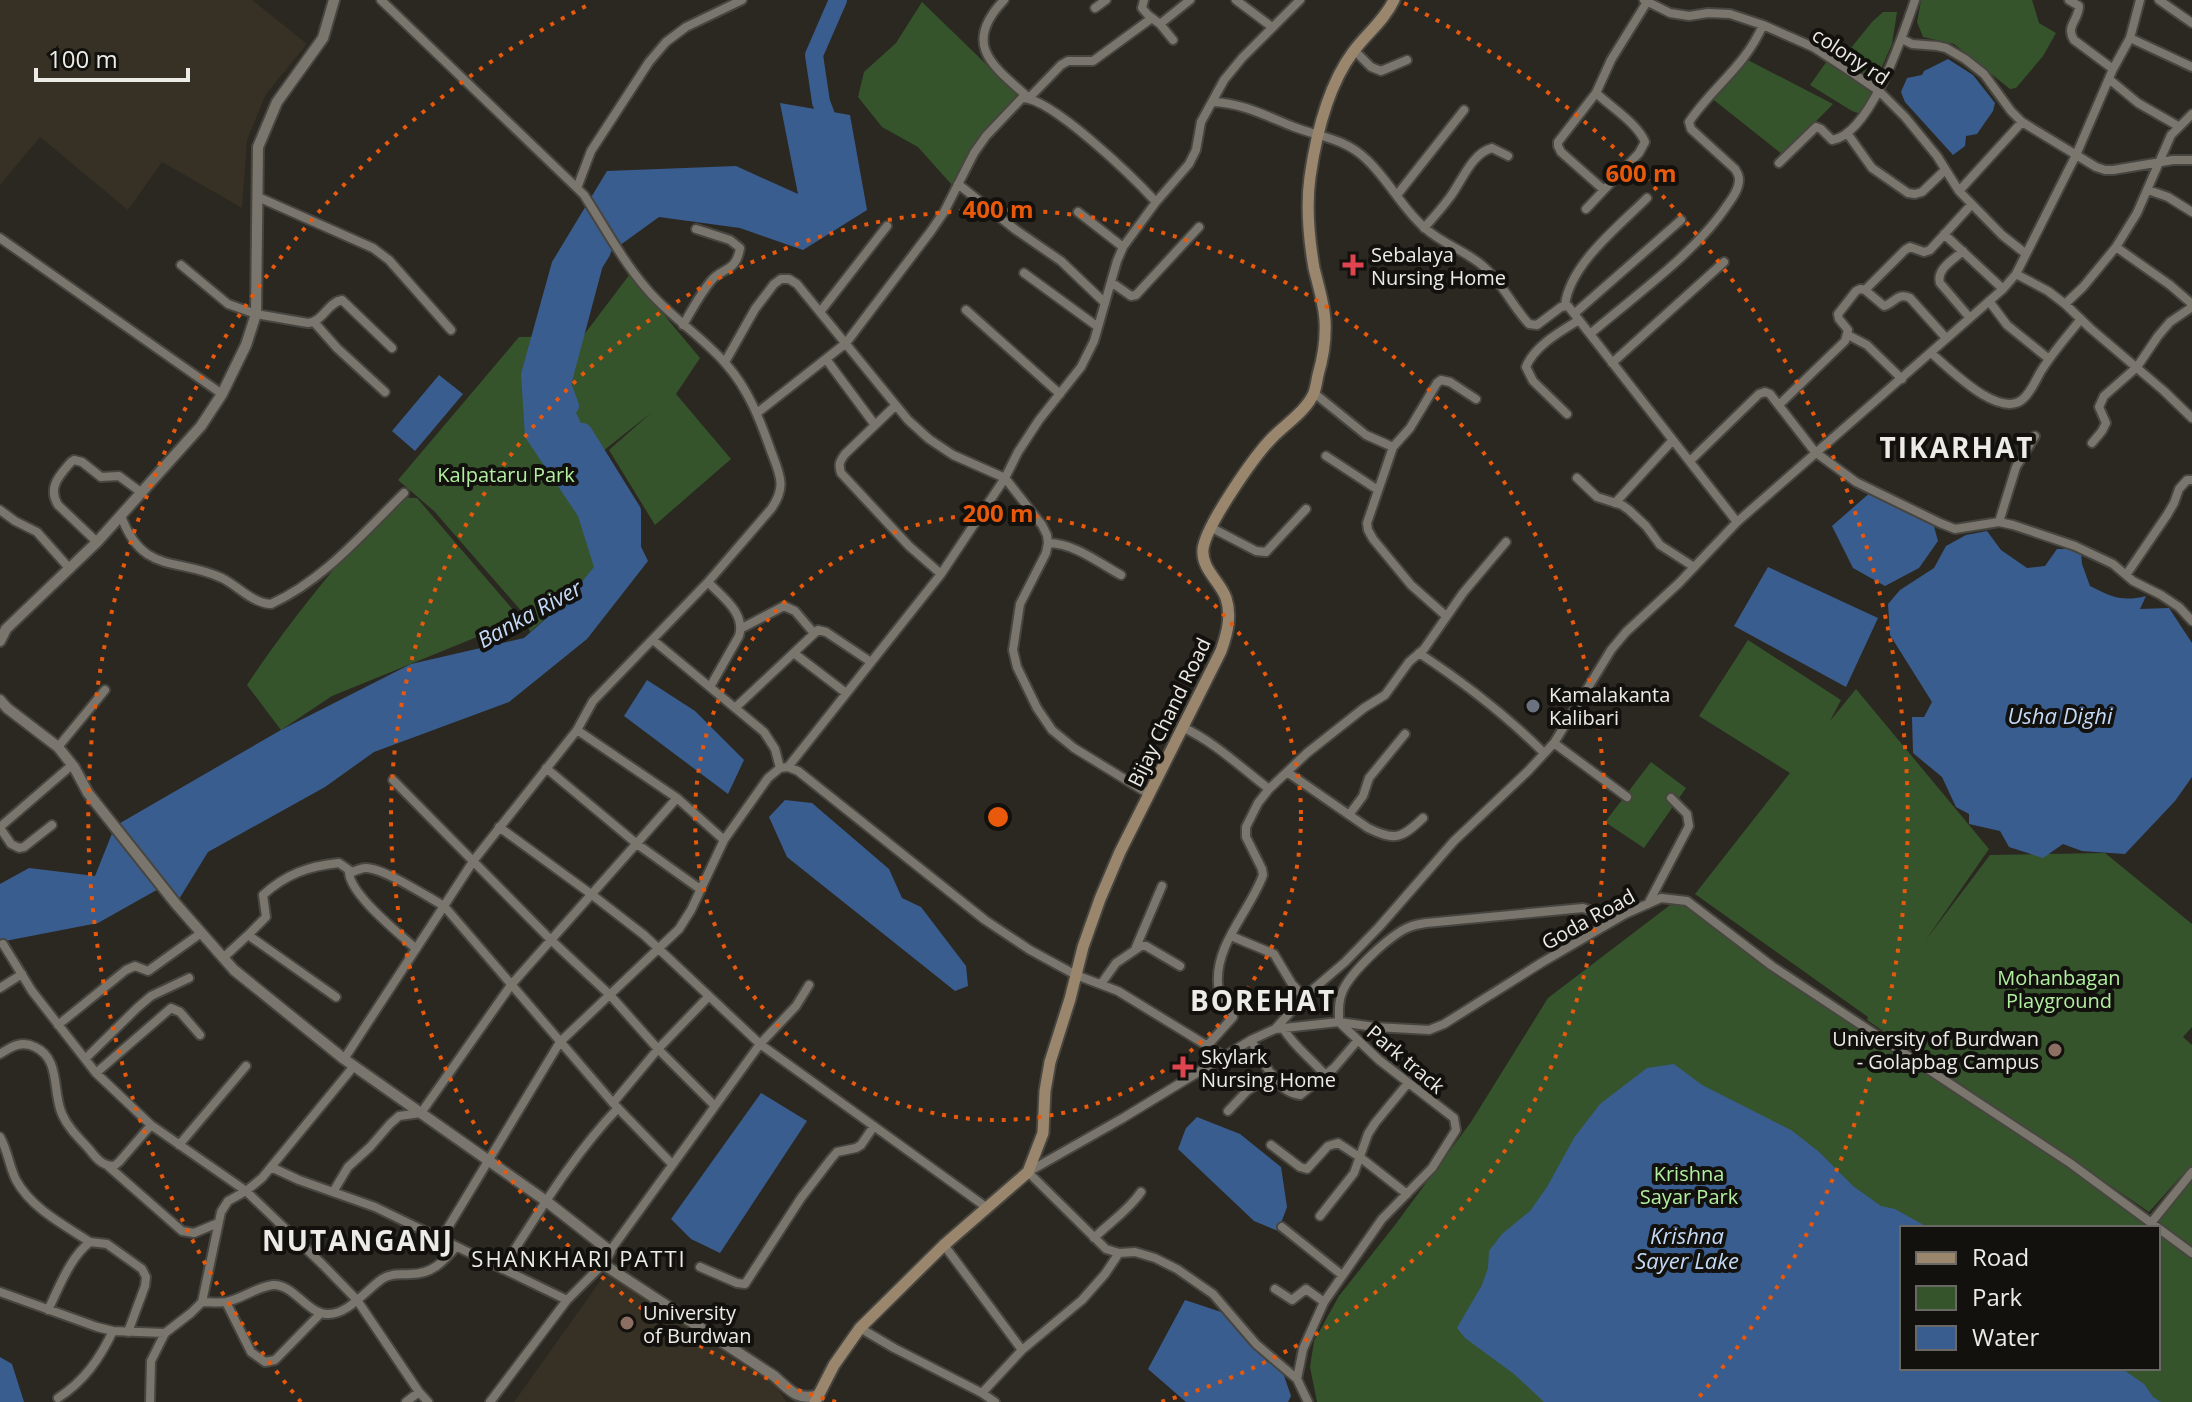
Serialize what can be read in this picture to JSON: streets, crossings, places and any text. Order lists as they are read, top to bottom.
{
  "streets": {
    "main road": ["Bijay Chand Road"],
    "street": ["colony rd", "Goda Road", "Park track"]
  },
  "crossings": [
    ["Bijay Chand Road", "Goda Road"],
    ["Goda Road", "Park track"]
  ],
  "districts": [
    "TIKARHAT",
    "BOREHAT",
    "NUTANGANJ",
    "SHANKHARI PATTI"
  ],
  "water": ["Banka River", "Usha Dighi", "Krishna Sayer Lake"],
  "parks": ["Kalpataru Park", "Mohanbagan Playground", "Krishna Sayar Park"],
  "places": {
    "health": ["Sebalaya Nursing Home", "Skylark Nursing Home"],
    "other": ["Kamalakanta Kalibari", "University of Burdwan - Golapbag Campus", "University of Burdwan"]
  },
  "legend": ["Road", "Park", "Water"],
  "scale_bar": "100 m",
  "rings": ["600 m", "400 m", "200 m"]
}
